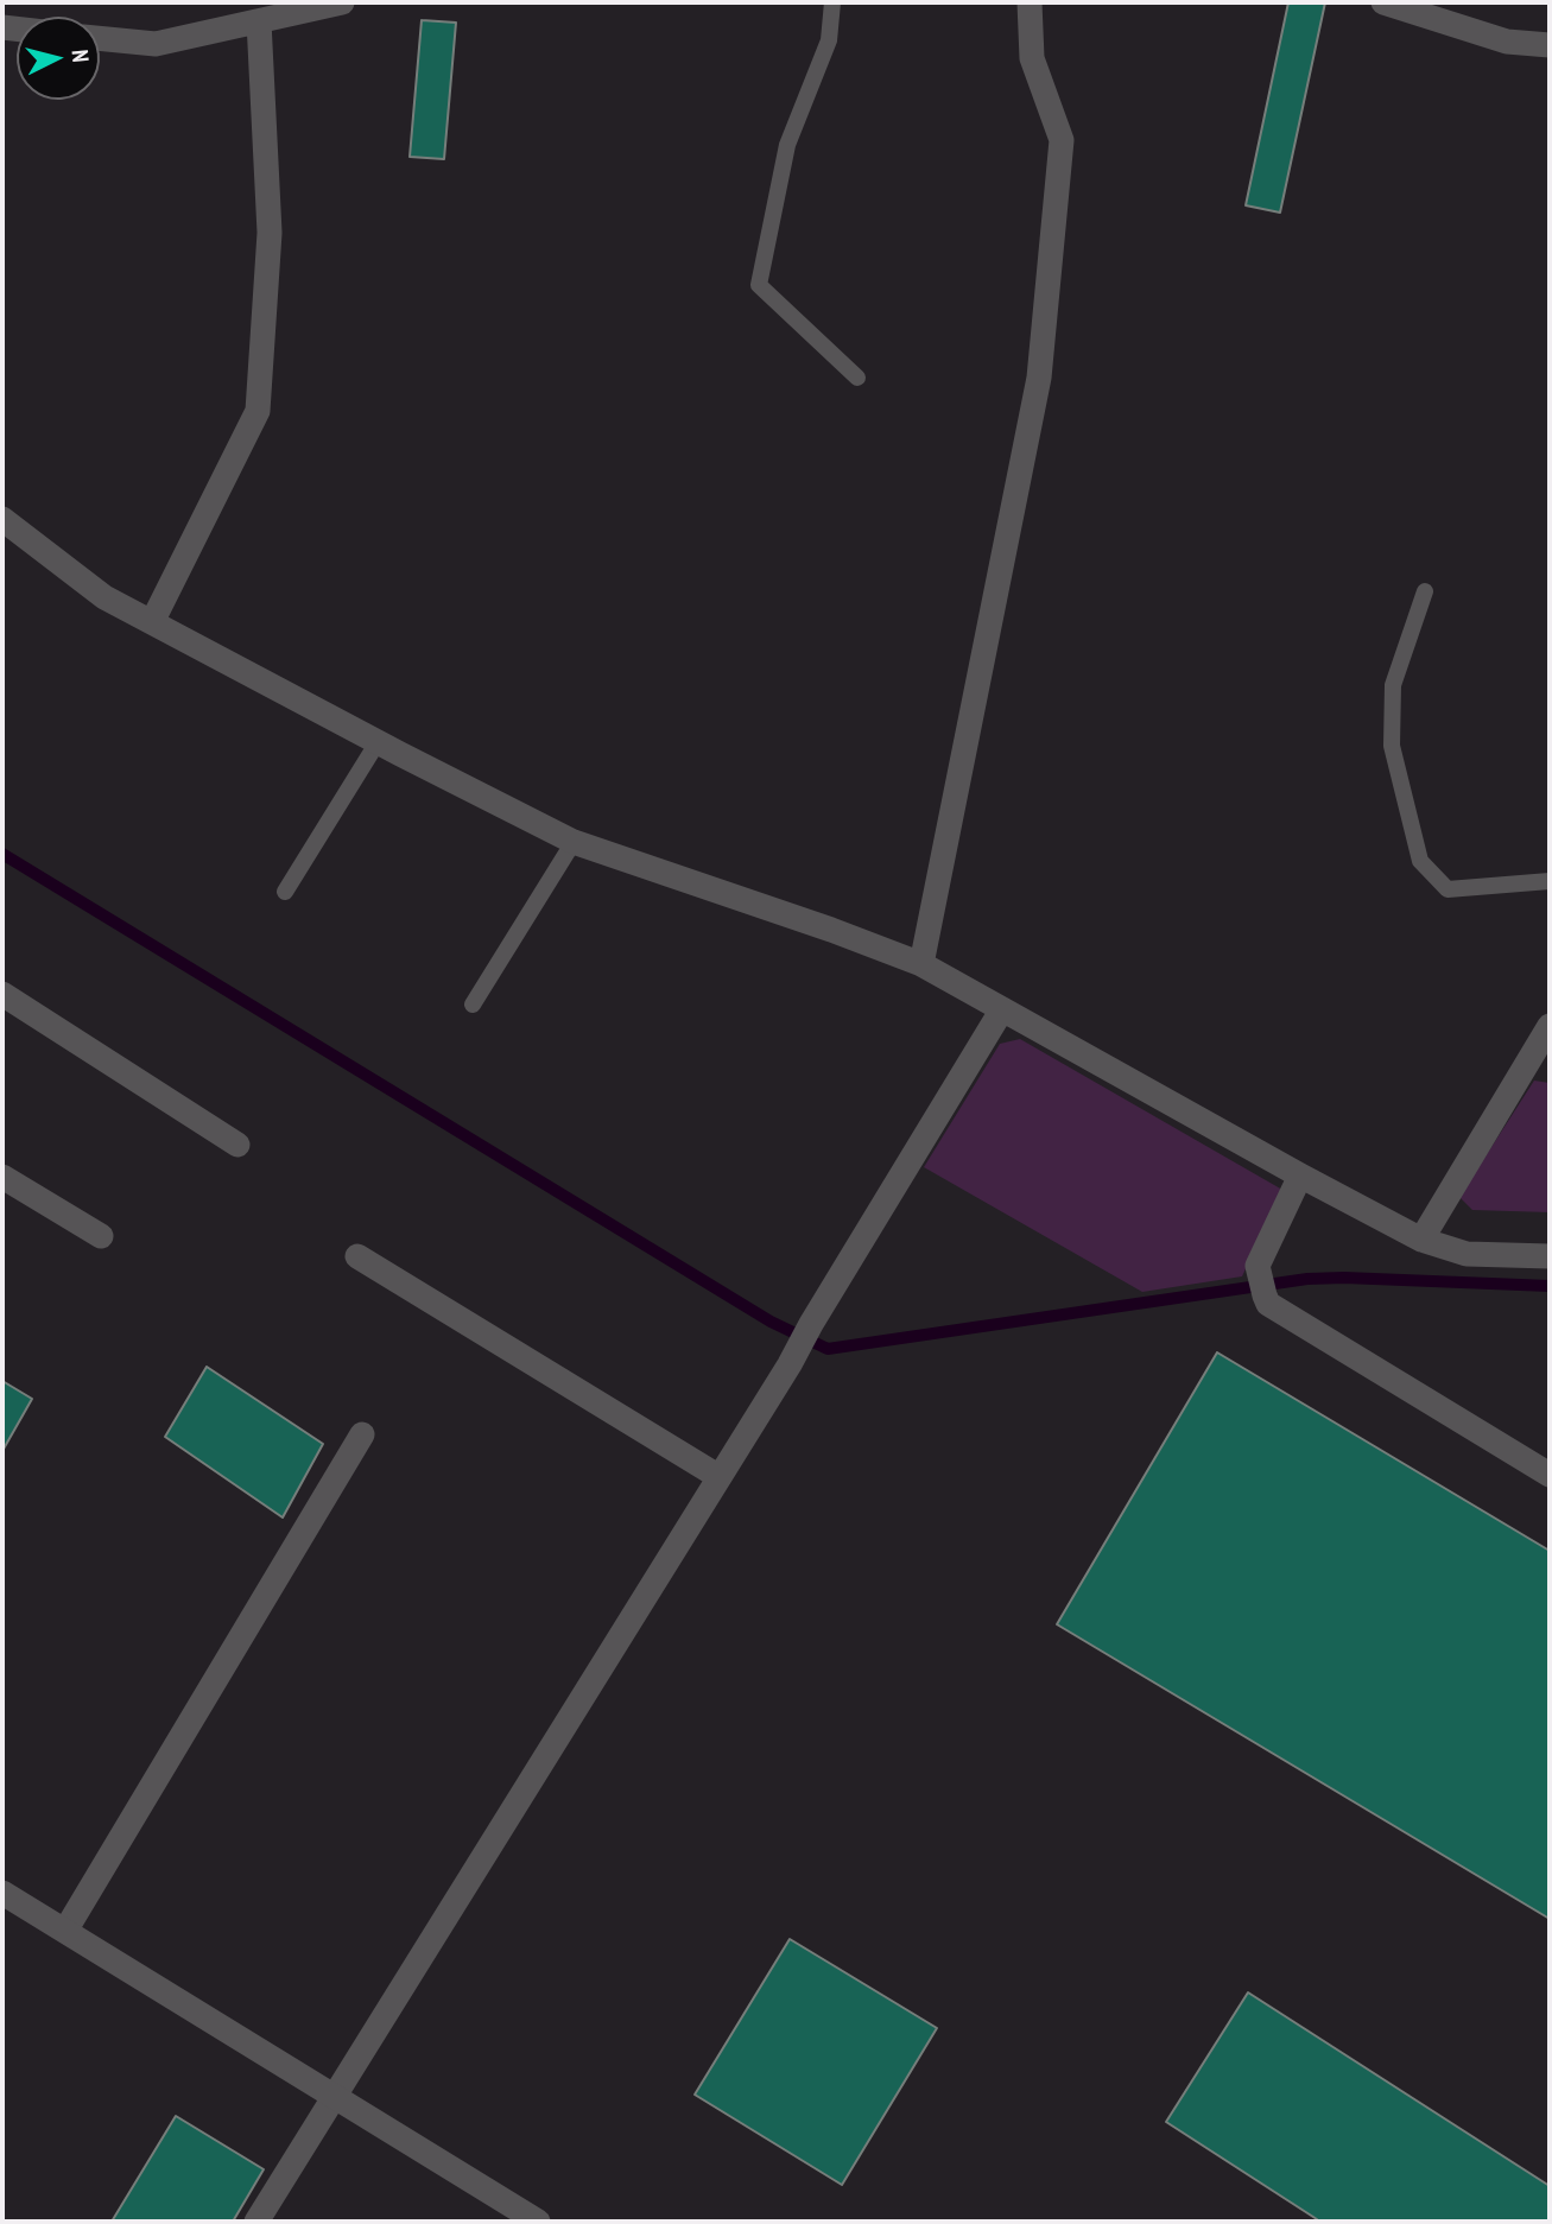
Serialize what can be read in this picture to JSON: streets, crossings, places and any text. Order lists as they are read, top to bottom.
{
  "north": "right"
}
